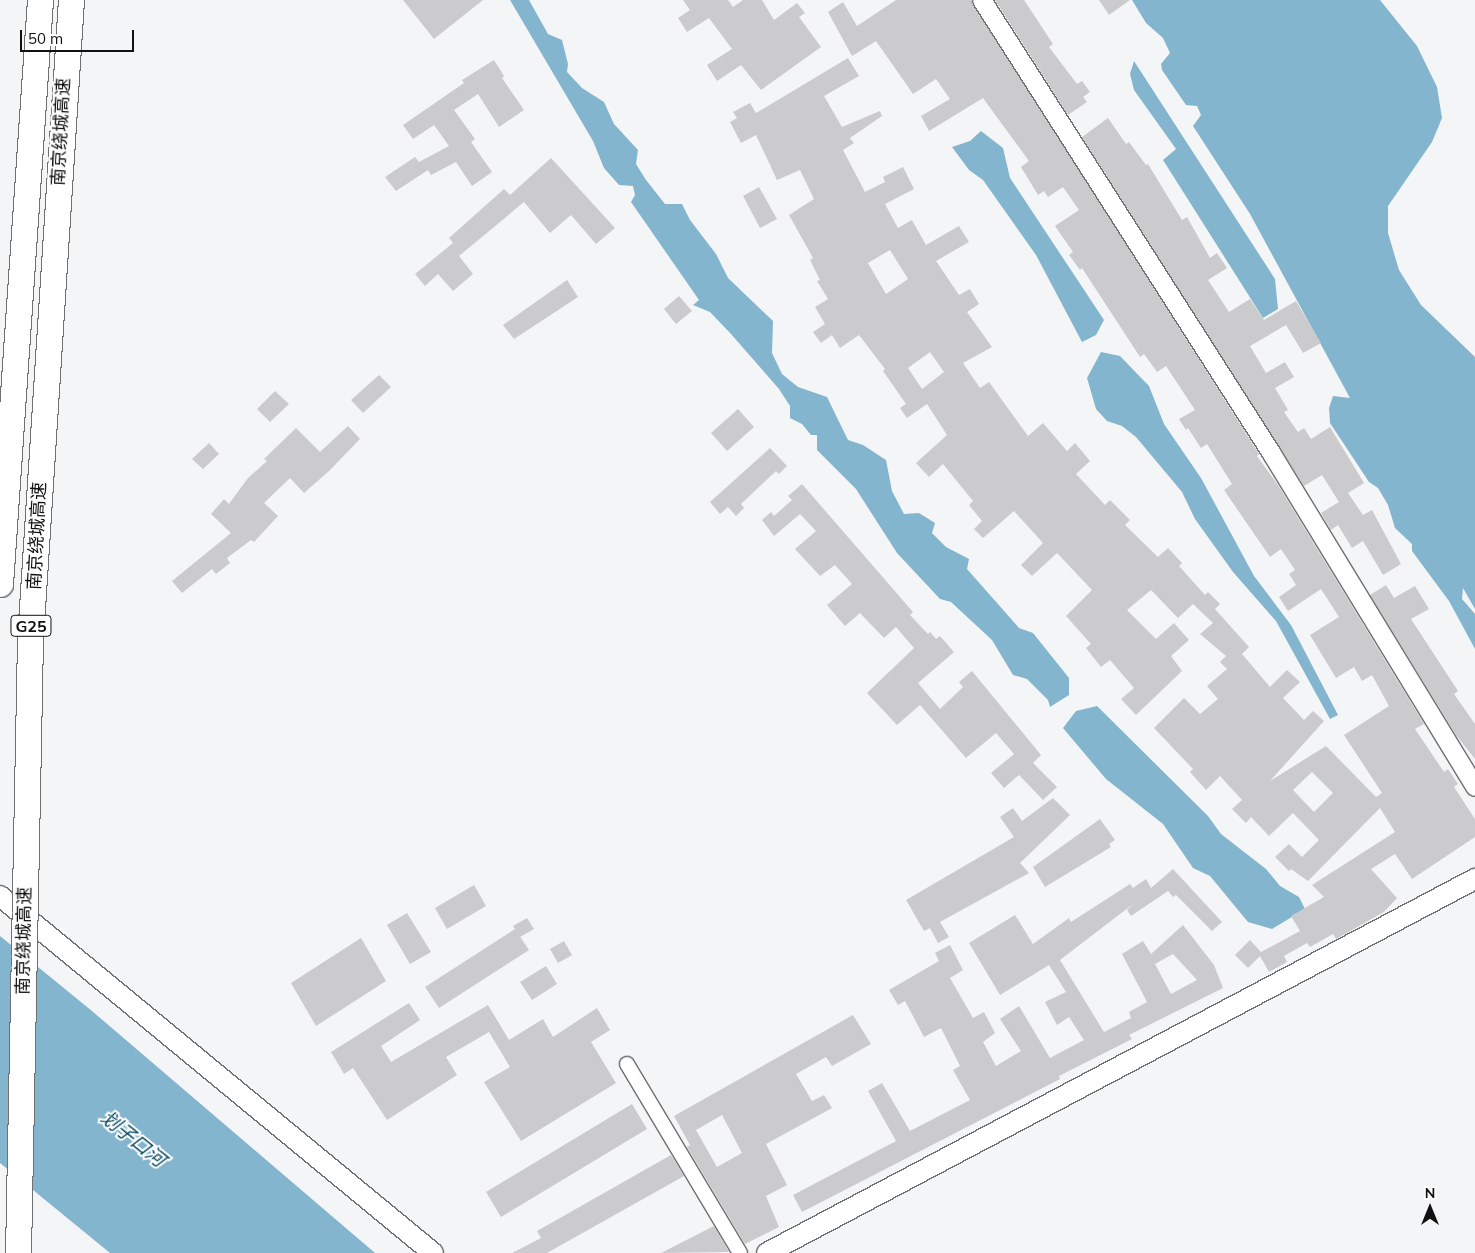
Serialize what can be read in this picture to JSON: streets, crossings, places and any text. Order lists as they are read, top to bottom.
{
  "streets": {
    "highway": ["南京绕城高速", "G25"]
  },
  "water": ["划子口河"],
  "scale_bar": "50 m",
  "north": "top"
}
